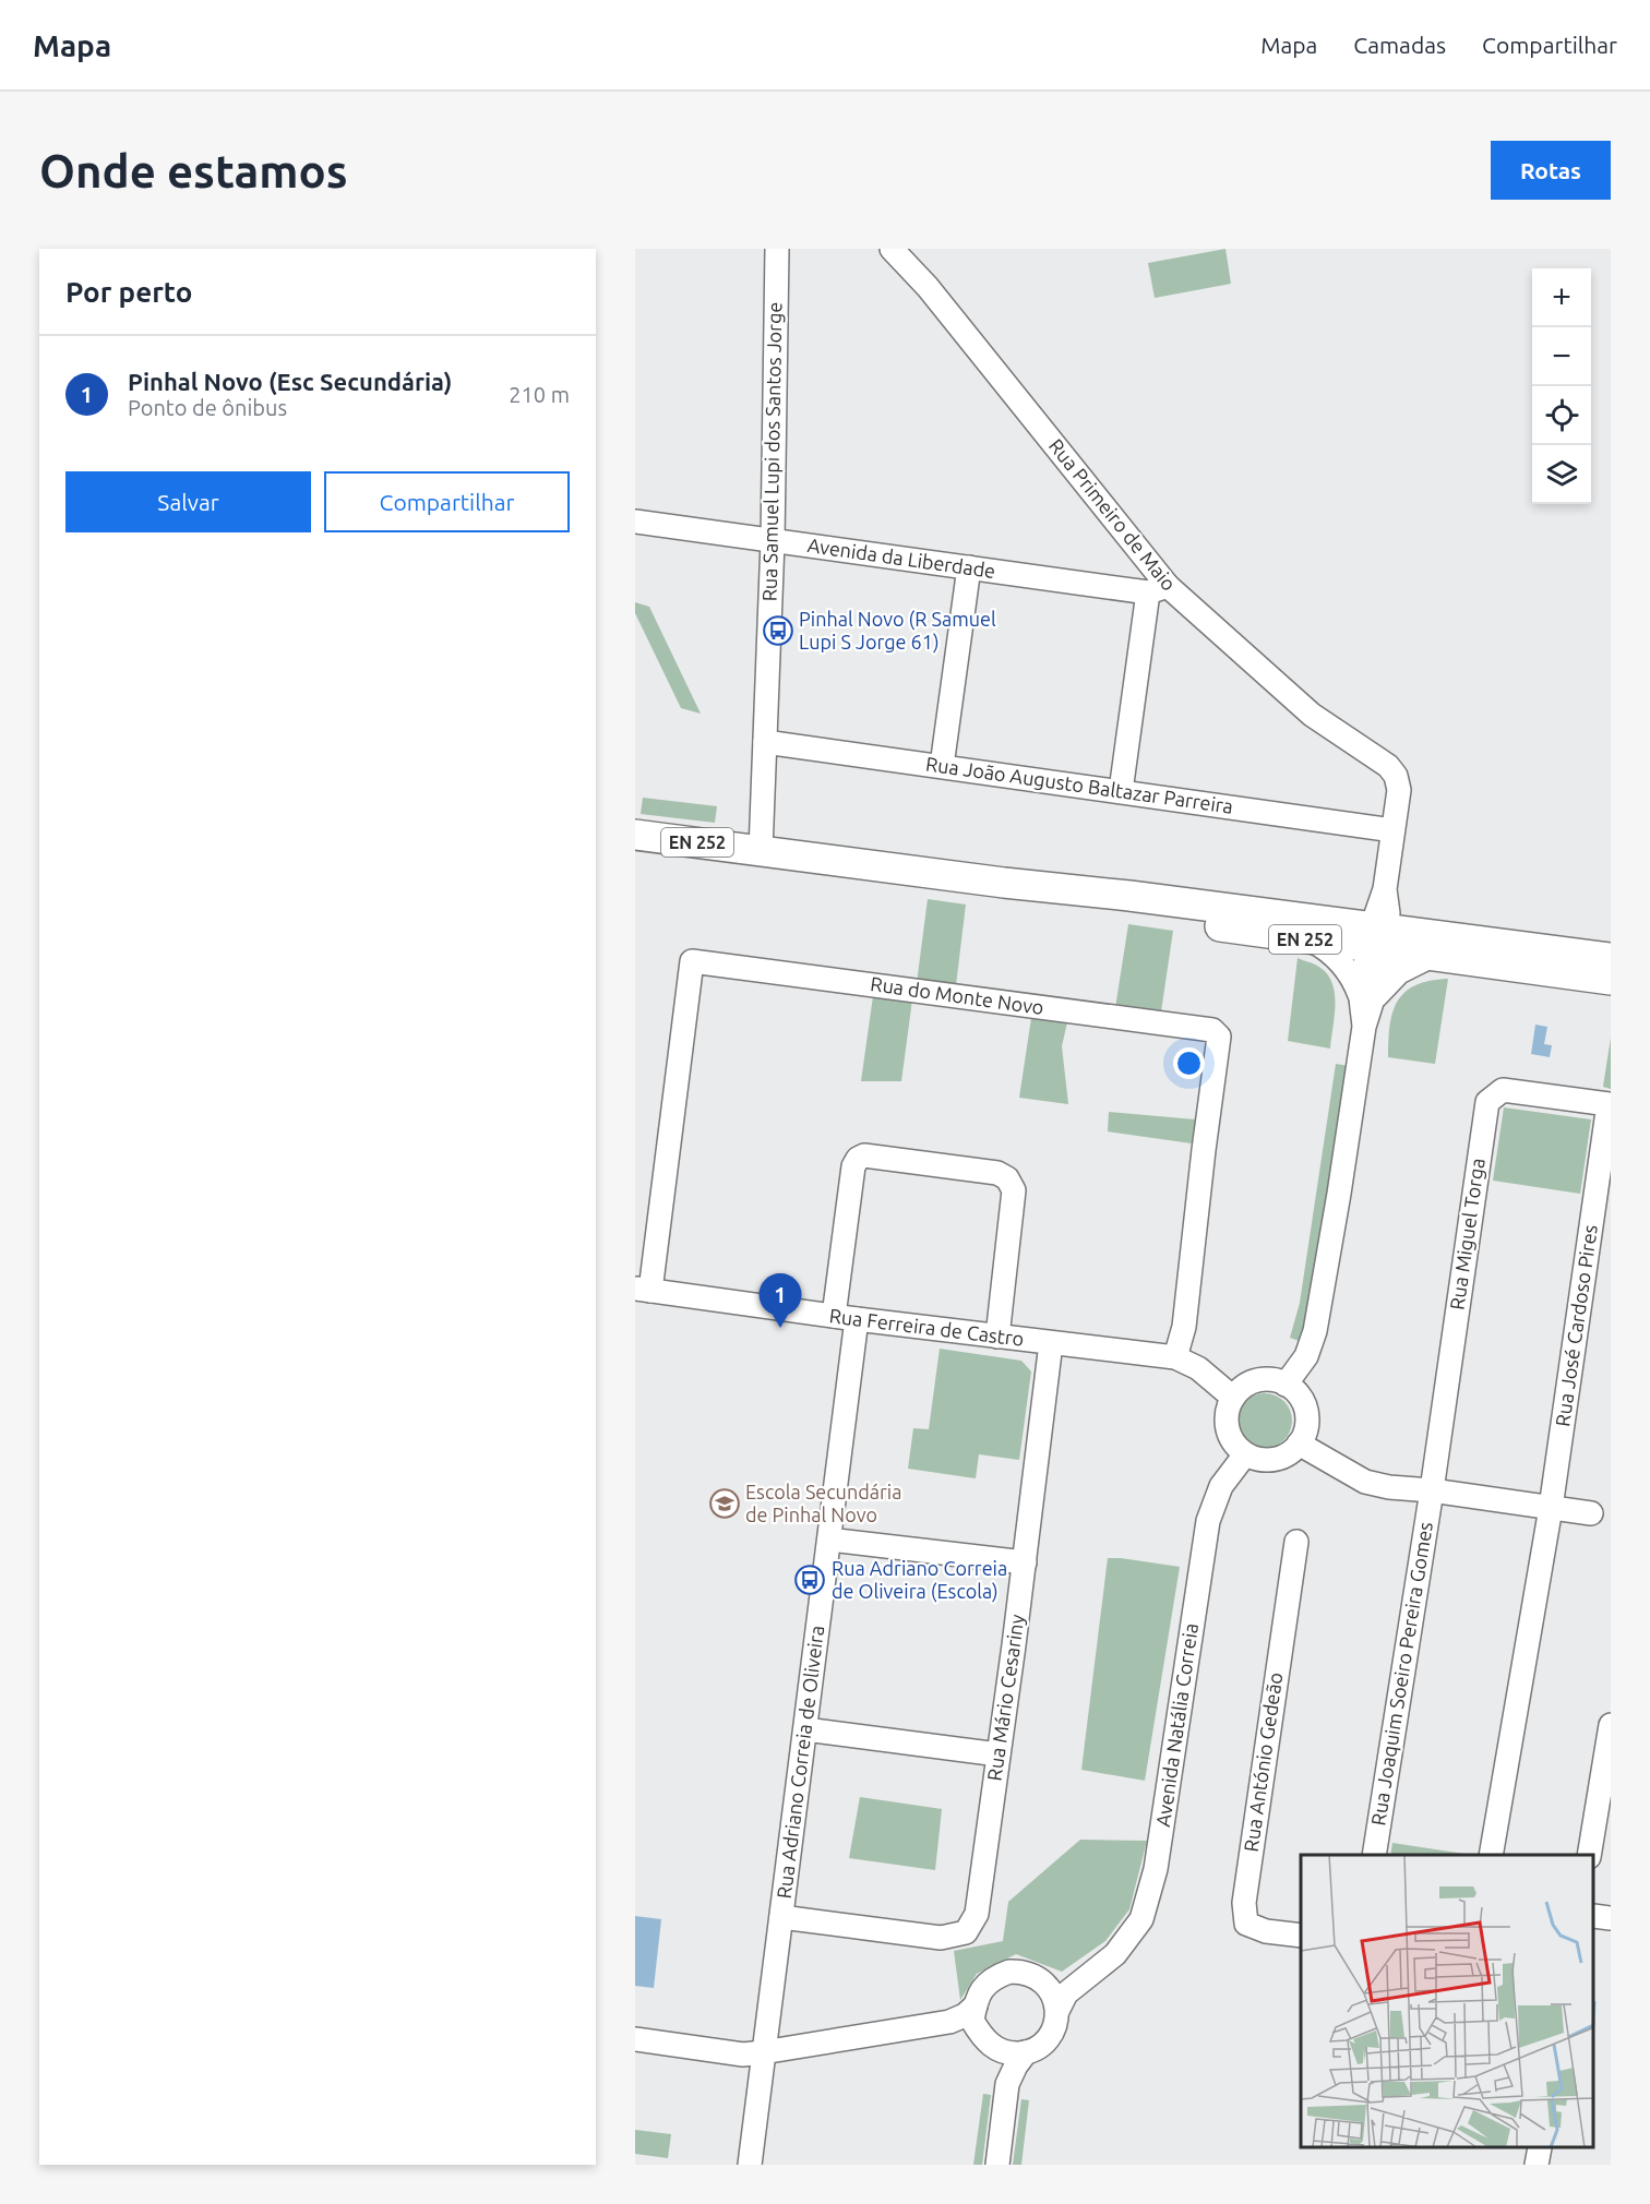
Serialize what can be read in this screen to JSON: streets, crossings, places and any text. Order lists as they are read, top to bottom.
{
  "streets": {
    "main road": ["EN 252"],
    "street": [
      "Rua Samuel Lupi dos Santos Jorge",
      "Rua Primeiro de Maio",
      "Avenida da Liberdade",
      "Rua João Augusto Baltazar Parreira",
      "Rua do Monte Novo",
      "Rua Miguel Torga",
      "Rua José Cardoso Pires",
      "Rua Ferreira de Castro",
      "Rua Joaquim Soeiro Pereira Gomes",
      "Rua Mário Cesariny",
      "Avenida Natália Correia",
      "Rua Adriano Correia de Oliveira",
      "Rua António Gedeão"
    ]
  },
  "crossings": [
    ["Rua Samuel Lupi dos Santos Jorge", "Avenida da Liberdade"],
    ["Rua Samuel Lupi dos Santos Jorge", "Rua João Augusto Baltazar Parreira"],
    ["Rua Samuel Lupi dos Santos Jorge", "EN 252"],
    ["Rua Primeiro de Maio", "Avenida da Liberdade"],
    ["Rua Primeiro de Maio", "Rua João Augusto Baltazar Parreira"],
    ["Rua Primeiro de Maio", "EN 252"],
    ["Rua do Monte Novo", "Rua Ferreira de Castro"],
    ["Rua Miguel Torga", "Rua José Cardoso Pires"],
    ["Rua Miguel Torga", "Rua Joaquim Soeiro Pereira Gomes"],
    ["Rua Ferreira de Castro", "Rua Mário Cesariny"],
    ["Rua Ferreira de Castro", "Avenida Natália Correia"],
    ["Rua Ferreira de Castro", "Rua Adriano Correia de Oliveira"],
    ["Rua Mário Cesariny", "Rua Adriano Correia de Oliveira"]
  ],
  "places": {
    "bus stop": ["Pinhal Novo (R Samuel Lupi S Jorge 61)", "Rua Adriano Correia de Oliveira (Escola)"],
    "school or university": ["Escola Secundária de Pinhal Novo"]
  },
  "page": {
    "header": "Mapa",
    "nav": ["Mapa", "Camadas", "Compartilhar"],
    "buttons": [
      "Rotas",
      ["Salvar", "Compartilhar"]
    ],
    "title": "Onde estamos",
    "heading": "Por perto",
    "map_buttons": ["+", "−"],
    "list": [
      {
        "mark": "1",
        "name": "Pinhal Novo (Esc Secundária)",
        "note": "Ponto de ônibus",
        "value": "210 m"
      }
    ],
    "pins": "1"
  }
}
